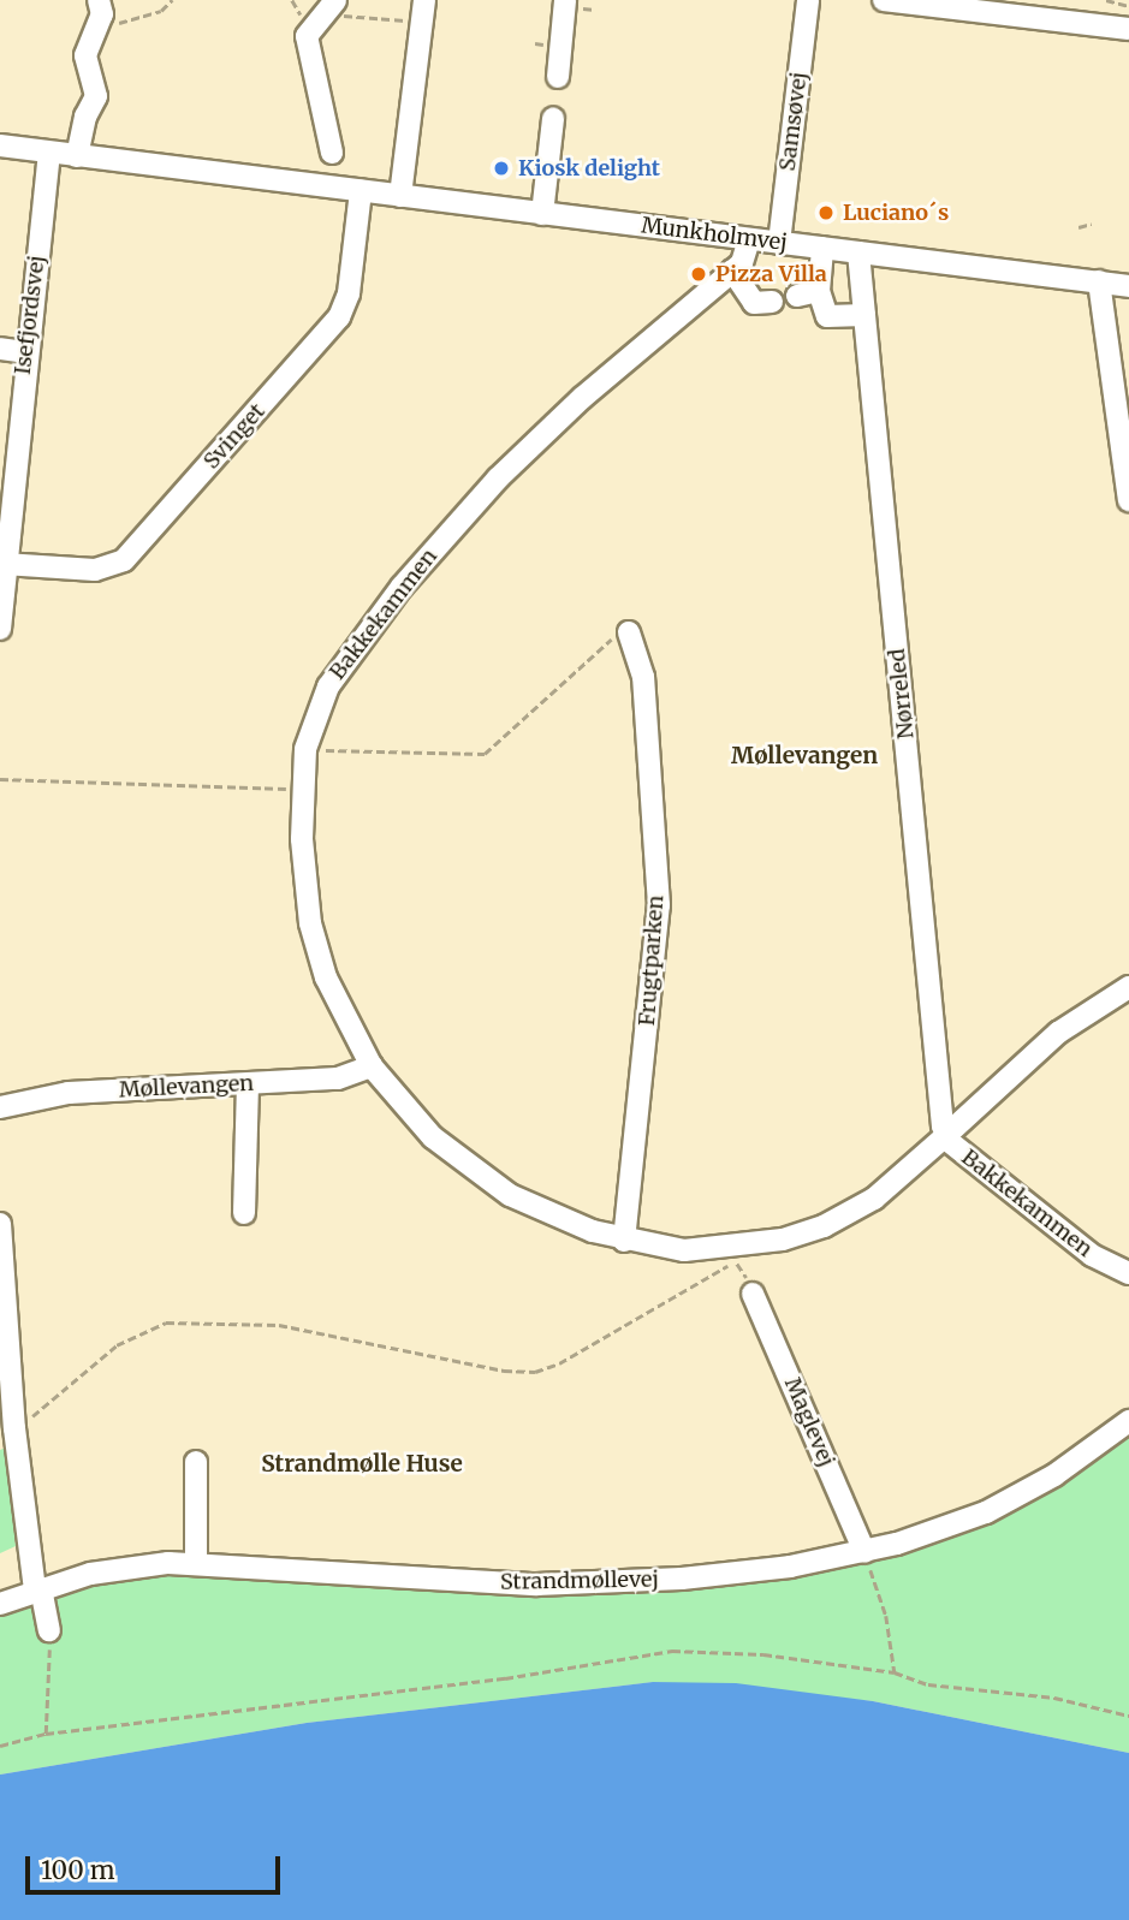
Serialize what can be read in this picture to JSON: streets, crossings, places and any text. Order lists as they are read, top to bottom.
{
  "streets": {
    "street": [
      "Samsøvej",
      "Munkholmvej",
      "Isefjordsvej",
      "Svinget",
      "Bakkekammen",
      "Nørreled",
      "Frugtparken",
      "Møllevangen",
      "Maglevej",
      "Strandmøllevej"
    ]
  },
  "crossings": [
    ["Samsøvej", "Munkholmvej"],
    ["Munkholmvej", "Isefjordsvej"],
    ["Munkholmvej", "Svinget"],
    ["Munkholmvej", "Bakkekammen"],
    ["Munkholmvej", "Nørreled"],
    ["Isefjordsvej", "Svinget"],
    ["Bakkekammen", "Nørreled"],
    ["Bakkekammen", "Frugtparken"],
    ["Bakkekammen", "Møllevangen"],
    ["Maglevej", "Strandmøllevej"]
  ],
  "districts": ["Møllevangen", "Strandmølle Huse"],
  "places": ["Kiosk delight", "Luciano´s", "Pizza Villa"],
  "scale_bar": "100 m"
}
